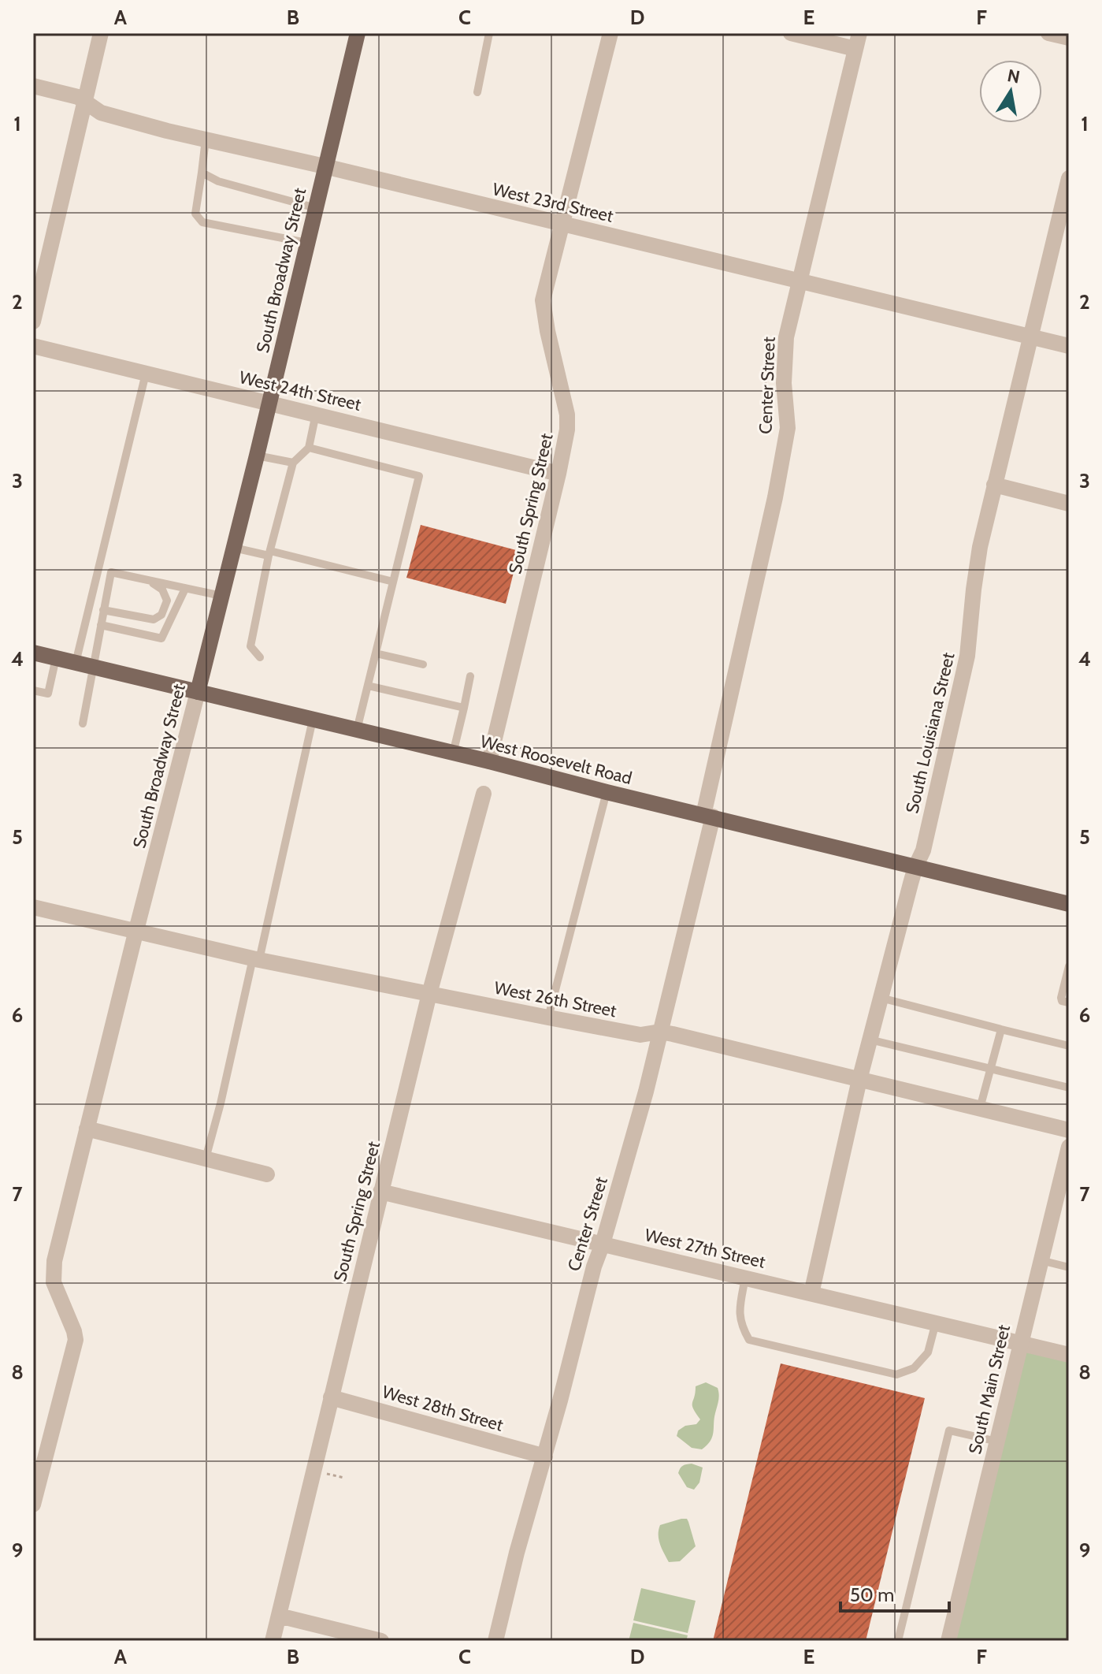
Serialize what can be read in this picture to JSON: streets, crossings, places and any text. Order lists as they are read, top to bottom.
{
  "streets": {
    "main road": ["South Broadway Street", "West Roosevelt Road"],
    "street": [
      "West 23rd Street",
      "Center Street",
      "West 24th Street",
      "South Spring Street",
      "South Louisiana Street",
      "West 26th Street",
      "West 27th Street",
      "South Main Street",
      "West 28th Street"
    ]
  },
  "crossings": [
    ["West 23rd Street", "South Broadway Street"],
    ["West 23rd Street", "Center Street"],
    ["West 23rd Street", "South Spring Street"],
    ["West 23rd Street", "South Louisiana Street"],
    ["South Broadway Street", "West 24th Street"],
    ["South Broadway Street", "West Roosevelt Road"],
    ["South Broadway Street", "West 26th Street"],
    ["Center Street", "West Roosevelt Road"],
    ["Center Street", "West 26th Street"],
    ["Center Street", "West 27th Street"],
    ["Center Street", "West 28th Street"],
    ["West 24th Street", "South Spring Street"],
    ["South Spring Street", "West Roosevelt Road"],
    ["South Spring Street", "West 26th Street"],
    ["South Spring Street", "West 27th Street"],
    ["South Spring Street", "West 28th Street"],
    ["South Louisiana Street", "West Roosevelt Road"],
    ["South Louisiana Street", "West 26th Street"],
    ["South Louisiana Street", "West 27th Street"],
    ["West 27th Street", "South Main Street"]
  ],
  "scale_bar": "50 m",
  "north": "top",
  "grid": {
    "columns": [
      "A",
      "B",
      "C",
      "D",
      "E",
      "F"
    ],
    "rows": [
      "1",
      "2",
      "3",
      "4",
      "5",
      "6",
      "7",
      "8",
      "9"
    ]
  }
}
